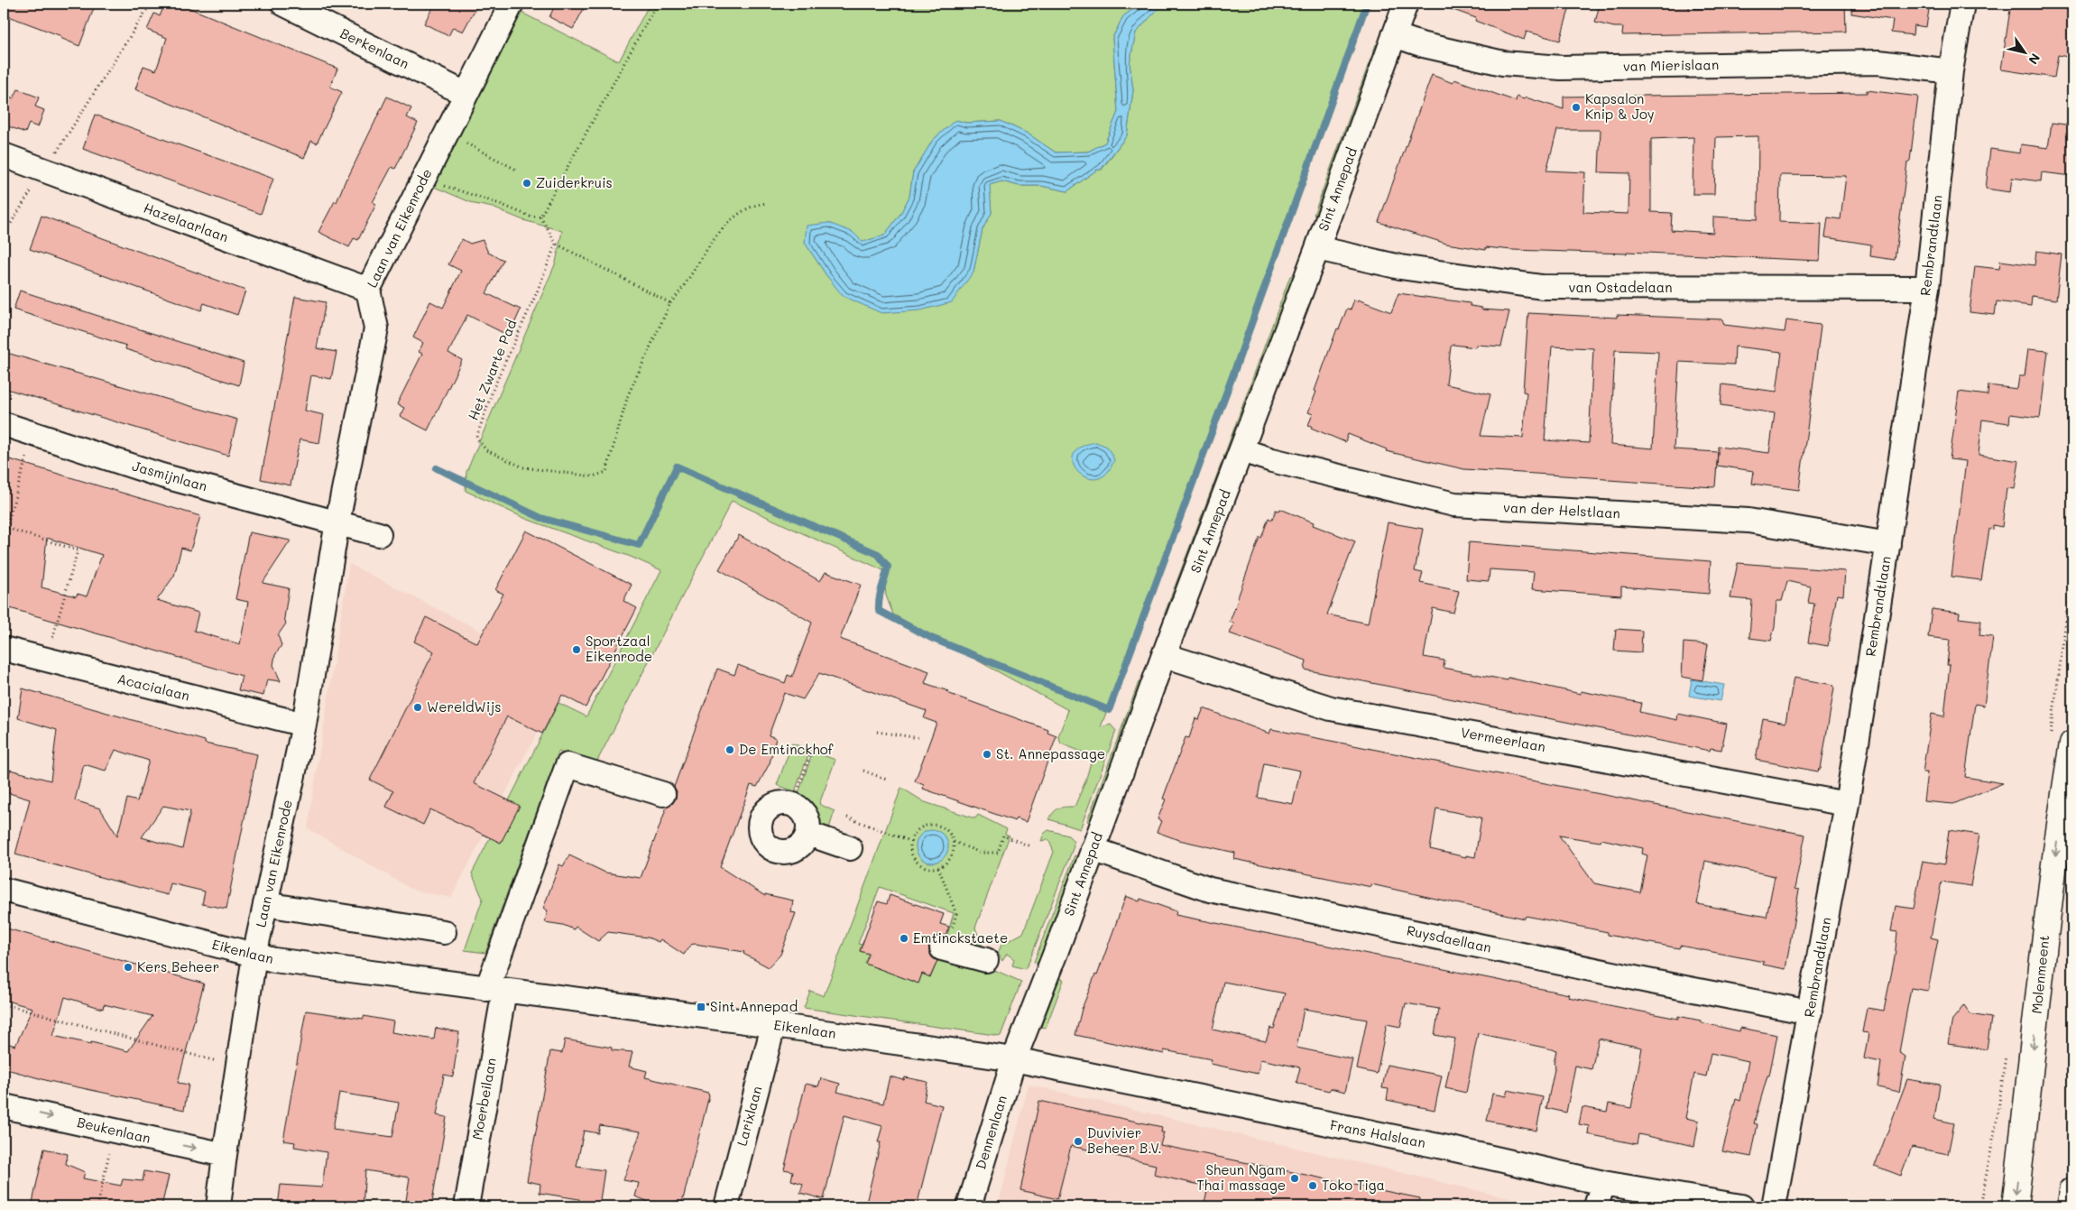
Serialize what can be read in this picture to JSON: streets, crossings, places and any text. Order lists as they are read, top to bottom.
{
  "streets": {
    "main road": ["Molenmeent"],
    "street": [
      "Berkenlaan",
      "van Mierislaan",
      "Sint Annepad",
      "Hazelaarlaan",
      "Laan van Eikenrode",
      "Rembrandtlaan",
      "van Ostadelaan",
      "Jasmijnlaan",
      "van der Helstlaan",
      "Acacialaan",
      "Vermeerlaan",
      "Ruysdaellaan",
      "Eikenlaan",
      "Moerbeilaan",
      "Larixlaan",
      "Beukenlaan",
      "Dennenlaan",
      "Frans Halslaan"
    ],
    "path": ["Het Zwarte Pad"]
  },
  "crossings": [
    ["Berkenlaan", "Laan van Eikenrode"],
    ["van Mierislaan", "Sint Annepad"],
    ["van Mierislaan", "Rembrandtlaan"],
    ["Sint Annepad", "van Ostadelaan"],
    ["Sint Annepad", "van der Helstlaan"],
    ["Sint Annepad", "Vermeerlaan"],
    ["Sint Annepad", "Ruysdaellaan"],
    ["Sint Annepad", "Eikenlaan"],
    ["Sint Annepad", "Dennenlaan"],
    ["Sint Annepad", "Frans Halslaan"],
    ["Hazelaarlaan", "Laan van Eikenrode"],
    ["Laan van Eikenrode", "Jasmijnlaan"],
    ["Laan van Eikenrode", "Acacialaan"],
    ["Laan van Eikenrode", "Eikenlaan"],
    ["Laan van Eikenrode", "Beukenlaan"],
    ["Rembrandtlaan", "van Ostadelaan"],
    ["Rembrandtlaan", "van der Helstlaan"],
    ["Rembrandtlaan", "Vermeerlaan"],
    ["Rembrandtlaan", "Ruysdaellaan"],
    ["Eikenlaan", "Moerbeilaan"],
    ["Eikenlaan", "Larixlaan"],
    ["Eikenlaan", "Dennenlaan"],
    ["Eikenlaan", "Frans Halslaan"],
    ["Dennenlaan", "Frans Halslaan"]
  ],
  "one_way": ["Molenmeent", "Beukenlaan"],
  "places": {
    "other": [
      "Kapsalon Knip & Joy",
      "Zuiderkruis",
      "Sportzaal Eikenrode",
      "WereldWijs",
      "De Emtinckhof",
      "St. Annepassage",
      "Emtinckstaete",
      "Kers Beheer",
      "Duvivier Beheer B.V.",
      "Sheun Ngam Thai massage",
      "Toko Tiga"
    ],
    "transit": ["Sint Annepad"]
  },
  "north": "bottom right"
}
